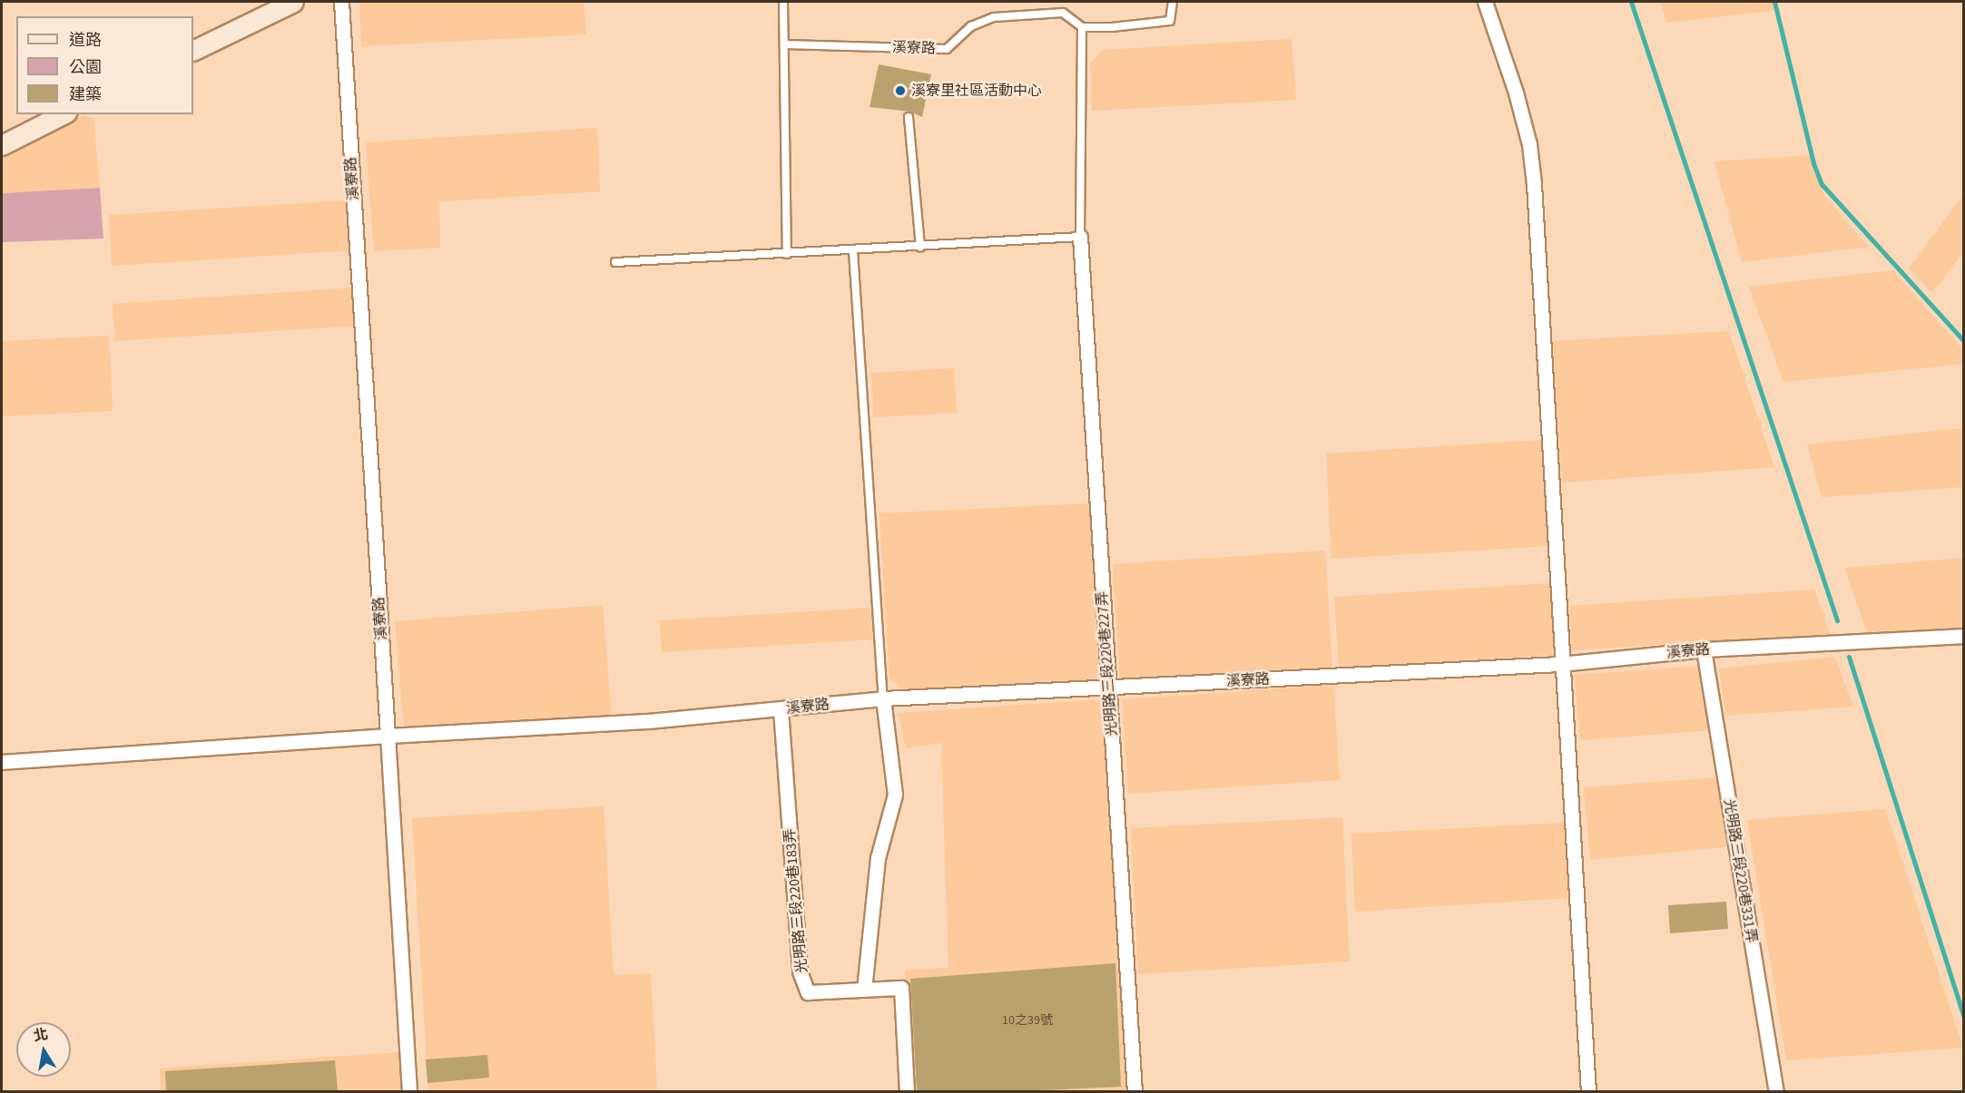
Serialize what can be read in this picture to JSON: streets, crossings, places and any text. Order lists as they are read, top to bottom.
{
  "streets": {
    "street": [
      "溪寮路",
      "光明路三段220巷227弄",
      "光明路三段220巷331弄",
      "光明路三段220巷183弄"
    ]
  },
  "crossings": [
    ["溪寮路", "光明路三段220巷227弄"],
    ["溪寮路", "光明路三段220巷331弄"],
    ["溪寮路", "光明路三段220巷183弄"]
  ],
  "places": ["溪寮里社區活動中心"],
  "house_numbers": ["10之39號"],
  "legend": ["道路", "公園", "建築"],
  "north": "top"
}
